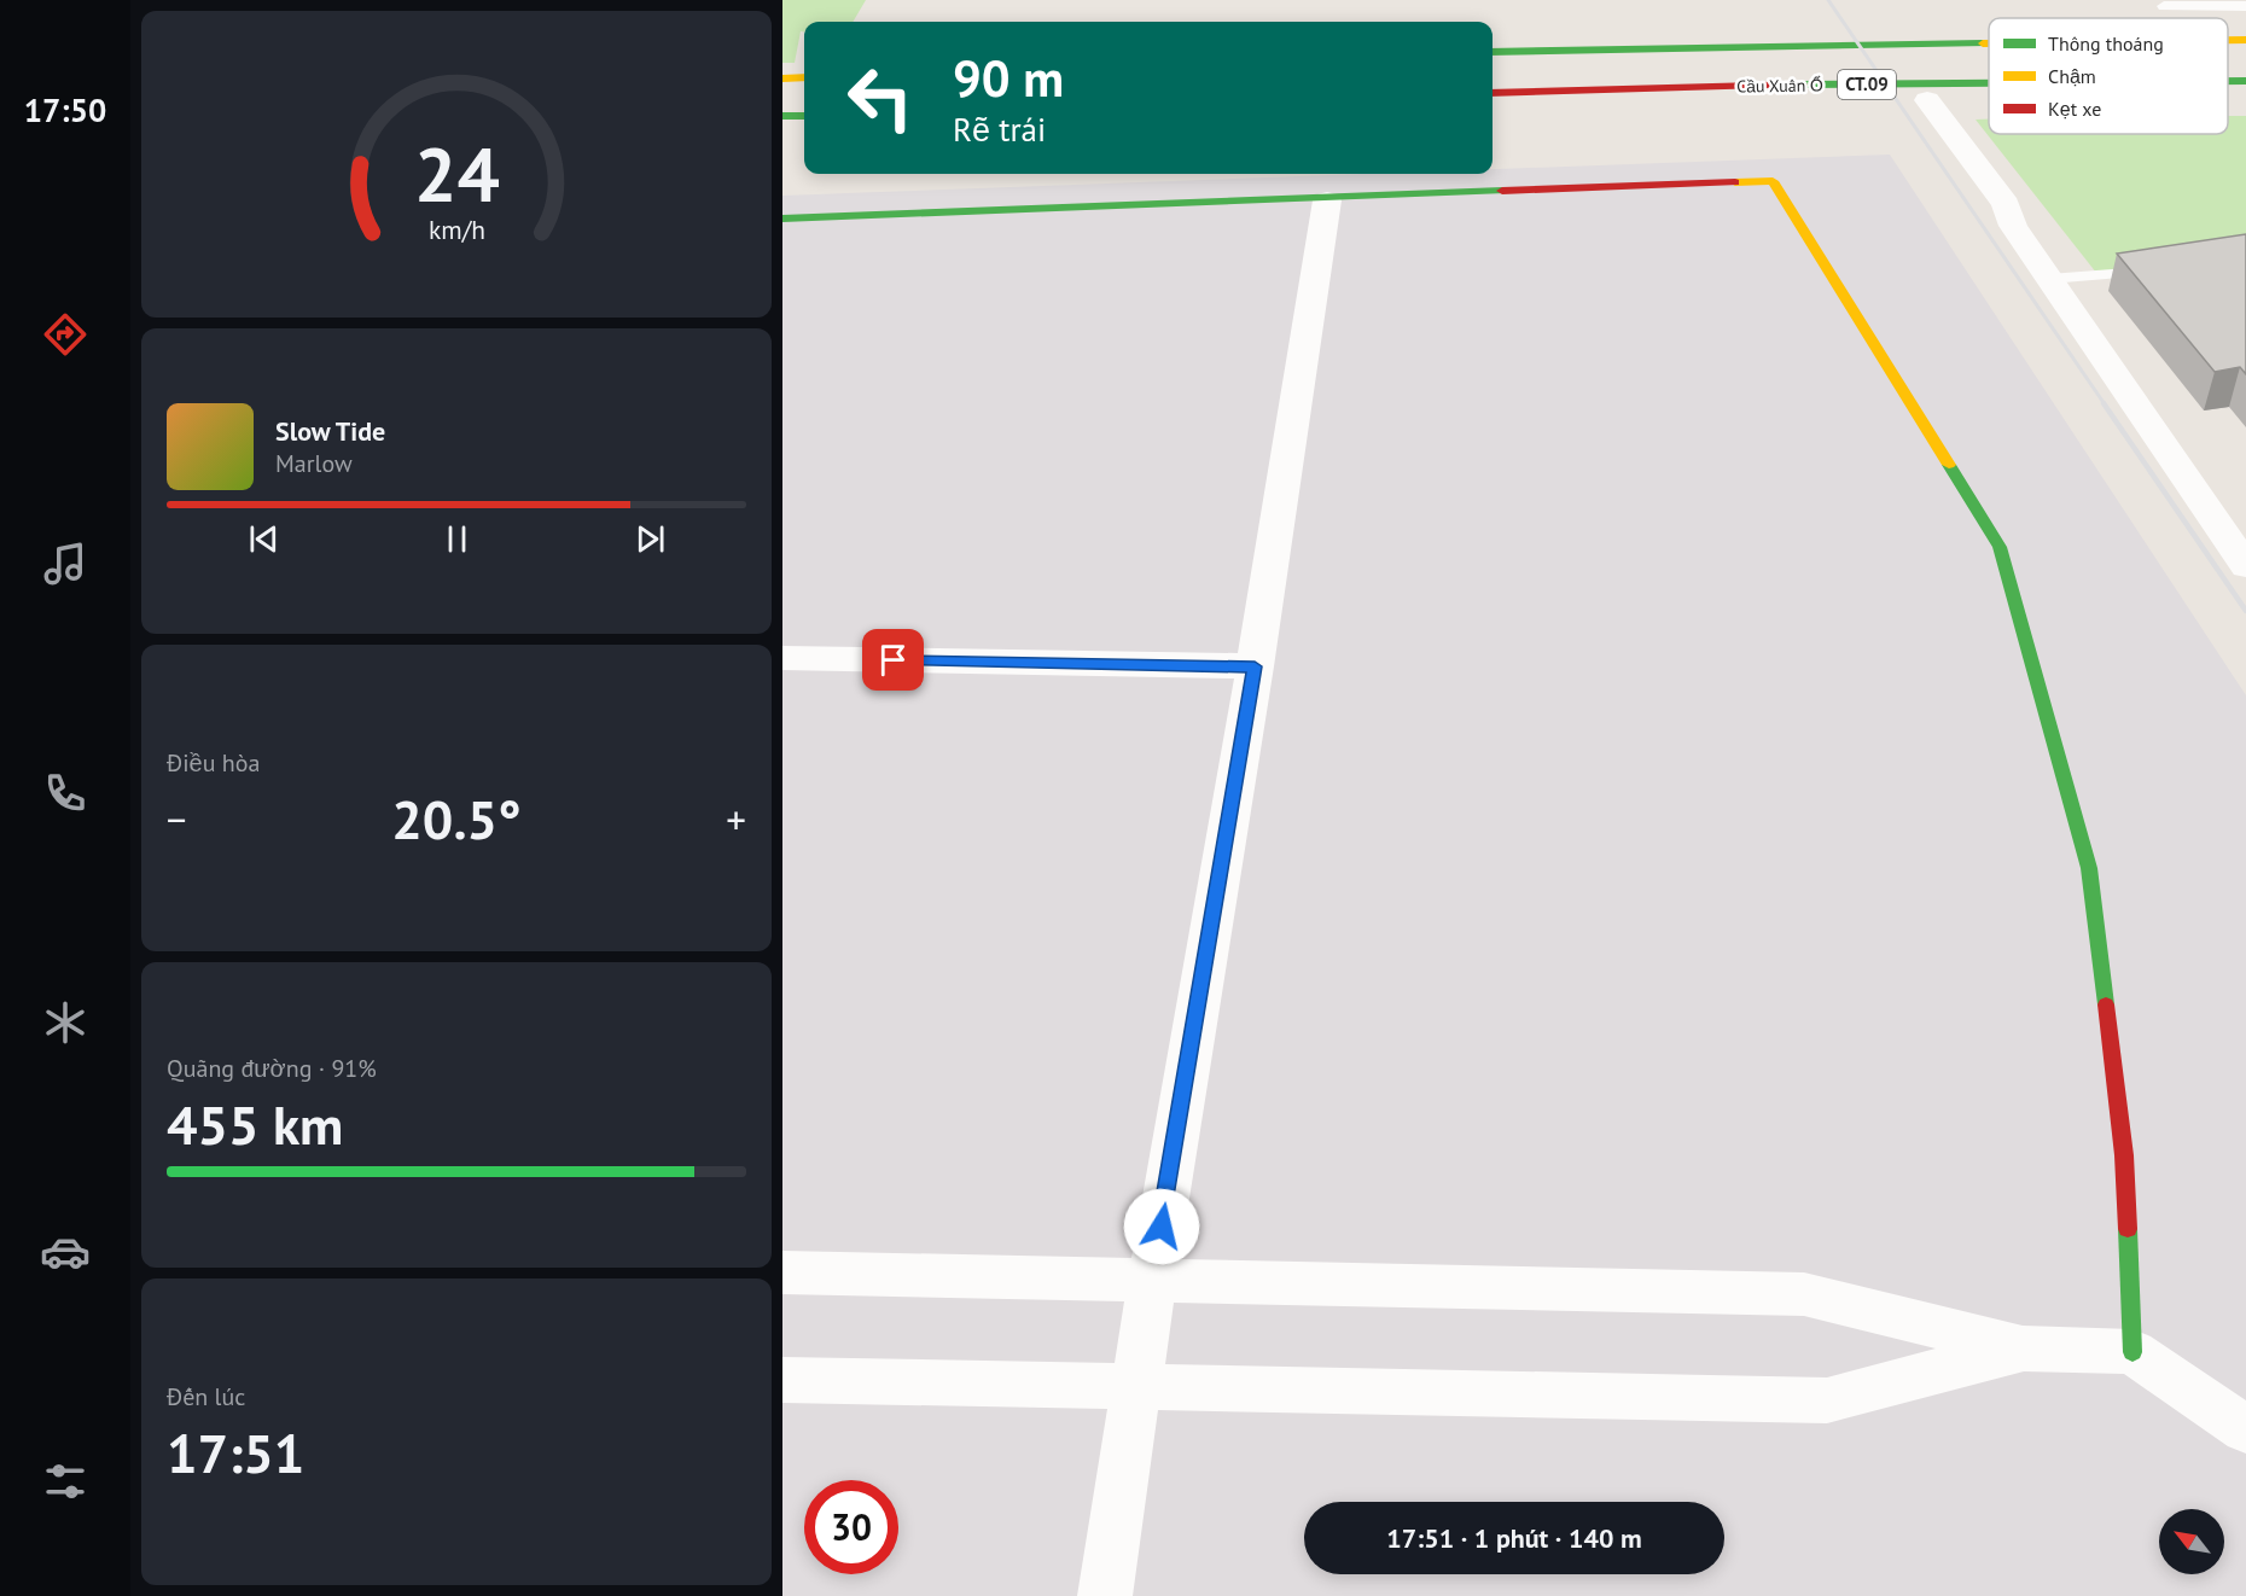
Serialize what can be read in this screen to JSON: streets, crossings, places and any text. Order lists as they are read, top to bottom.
{
  "streets": {
    "main road": ["CT.09", "Cầu Xuân Ổ"]
  },
  "legend": ["Thông thoáng", "Chậm", "Kẹt xe"],
  "north": "top left",
  "page": {
    "tabs": "17:50",
    "turn": ["90 m", "Rẽ trái"],
    "song": ["Slow Tide", "Marlow"],
    "tile": [
      "Điều hòa",
      ["Quãng đường · 91%", "455 km"],
      ["Đến lúc", "17:51"]
    ],
    "heat": ["−", "20.5°", "+"],
    "limit": "30",
    "trip": "17:51 · 1 phút · 140 m",
    "gauge": ["24", "km/h"]
  }
}
